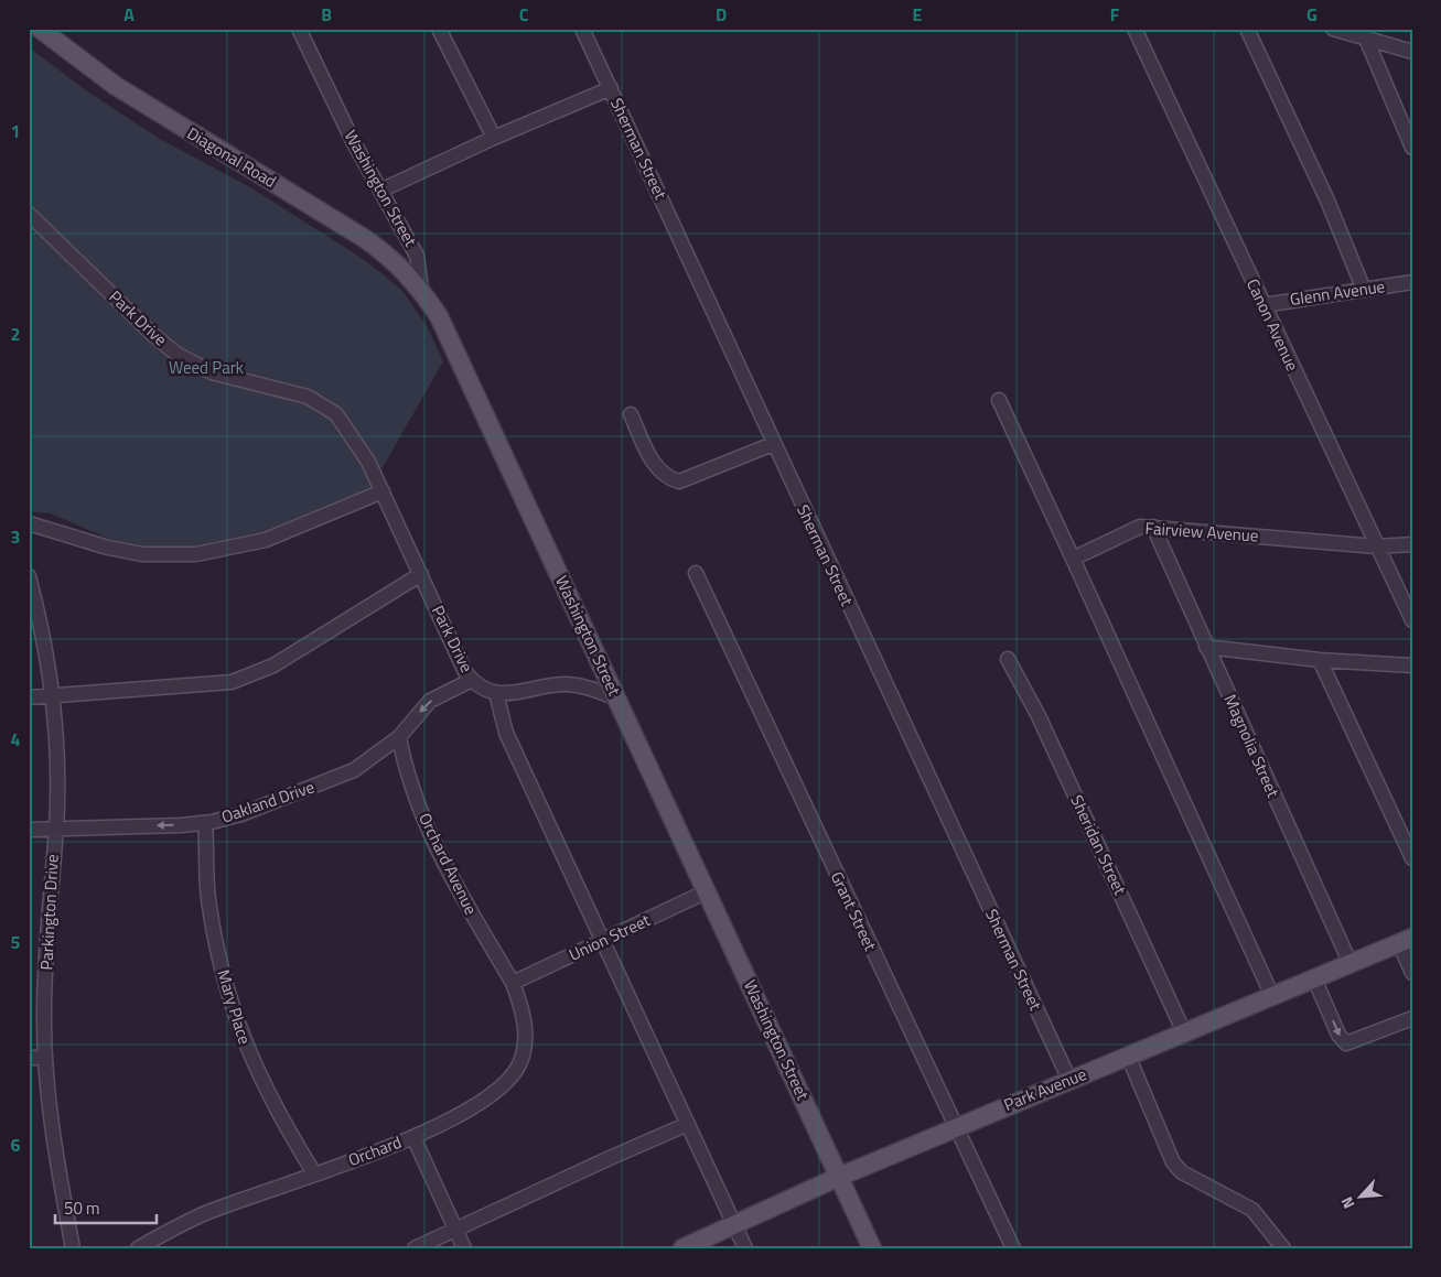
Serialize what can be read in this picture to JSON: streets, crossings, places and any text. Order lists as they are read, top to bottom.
{
  "streets": {
    "main road": ["Diagonal Road", "Washington Street", "Park Avenue"],
    "street": [
      "Sherman Street",
      "Glenn Avenue",
      "Park Drive",
      "Canon Avenue",
      "Fairview Avenue",
      "Magnolia Street",
      "Oakland Drive",
      "Sheridan Street",
      "Orchard Avenue",
      "Grant Street",
      "Parkington Drive",
      "Union Street",
      "Mary Place",
      "Orchard"
    ]
  },
  "crossings": [
    ["Sherman Street", "Park Avenue"],
    ["Diagonal Road", "Washington Street"],
    ["Washington Street", "Union Street"],
    ["Washington Street", "Park Avenue"],
    ["Glenn Avenue", "Canon Avenue"],
    ["Park Drive", "Oakland Drive"],
    ["Canon Avenue", "Fairview Avenue"],
    ["Fairview Avenue", "Magnolia Street"],
    ["Magnolia Street", "Park Avenue"],
    ["Oakland Drive", "Orchard Avenue"],
    ["Oakland Drive", "Parkington Drive"],
    ["Oakland Drive", "Mary Place"],
    ["Sheridan Street", "Park Avenue"],
    ["Orchard Avenue", "Union Street"],
    ["Orchard Avenue", "Orchard"],
    ["Grant Street", "Park Avenue"],
    ["Union Street", "Orchard"],
    ["Mary Place", "Orchard"]
  ],
  "parks": ["Weed Park"],
  "scale_bar": "50 m",
  "north": "bottom left",
  "grid": {
    "columns": [
      "A",
      "B",
      "C",
      "D",
      "E",
      "F",
      "G"
    ],
    "rows": [
      "1",
      "2",
      "3",
      "4",
      "5",
      "6"
    ]
  }
}
